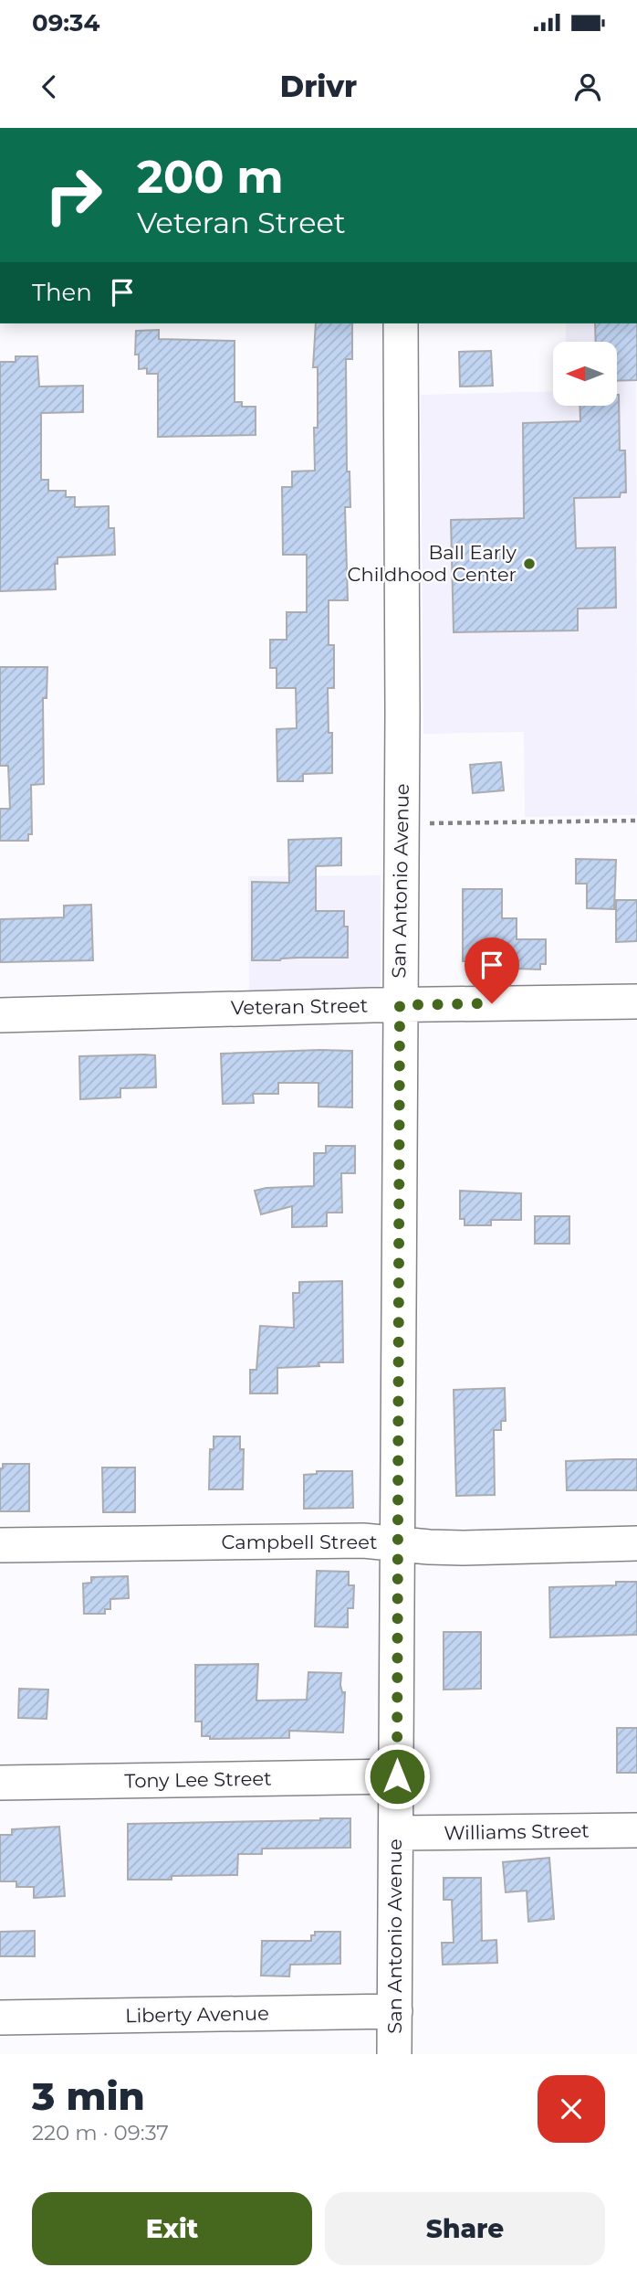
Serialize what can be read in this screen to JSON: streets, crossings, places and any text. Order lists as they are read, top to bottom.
{
  "streets": {
    "street": [
      "San Antonio Avenue",
      "Veteran Street",
      "Campbell Street",
      "Tony Lee Street",
      "Williams Street",
      "Liberty Avenue"
    ]
  },
  "crossings": [
    ["San Antonio Avenue", "Veteran Street"],
    ["San Antonio Avenue", "Campbell Street"],
    ["San Antonio Avenue", "Tony Lee Street"],
    ["San Antonio Avenue", "Williams Street"],
    ["San Antonio Avenue", "Liberty Avenue"]
  ],
  "places": ["Ball Early Childhood Center"],
  "north": "left",
  "page": {
    "status": "09:34",
    "header": "Drivr",
    "turn": ["200 m", "Veteran Street"],
    "then": "Then",
    "heading": ["3 min", "220 m · 09:37"],
    "buttons": ["Exit", "Share"]
  }
}
